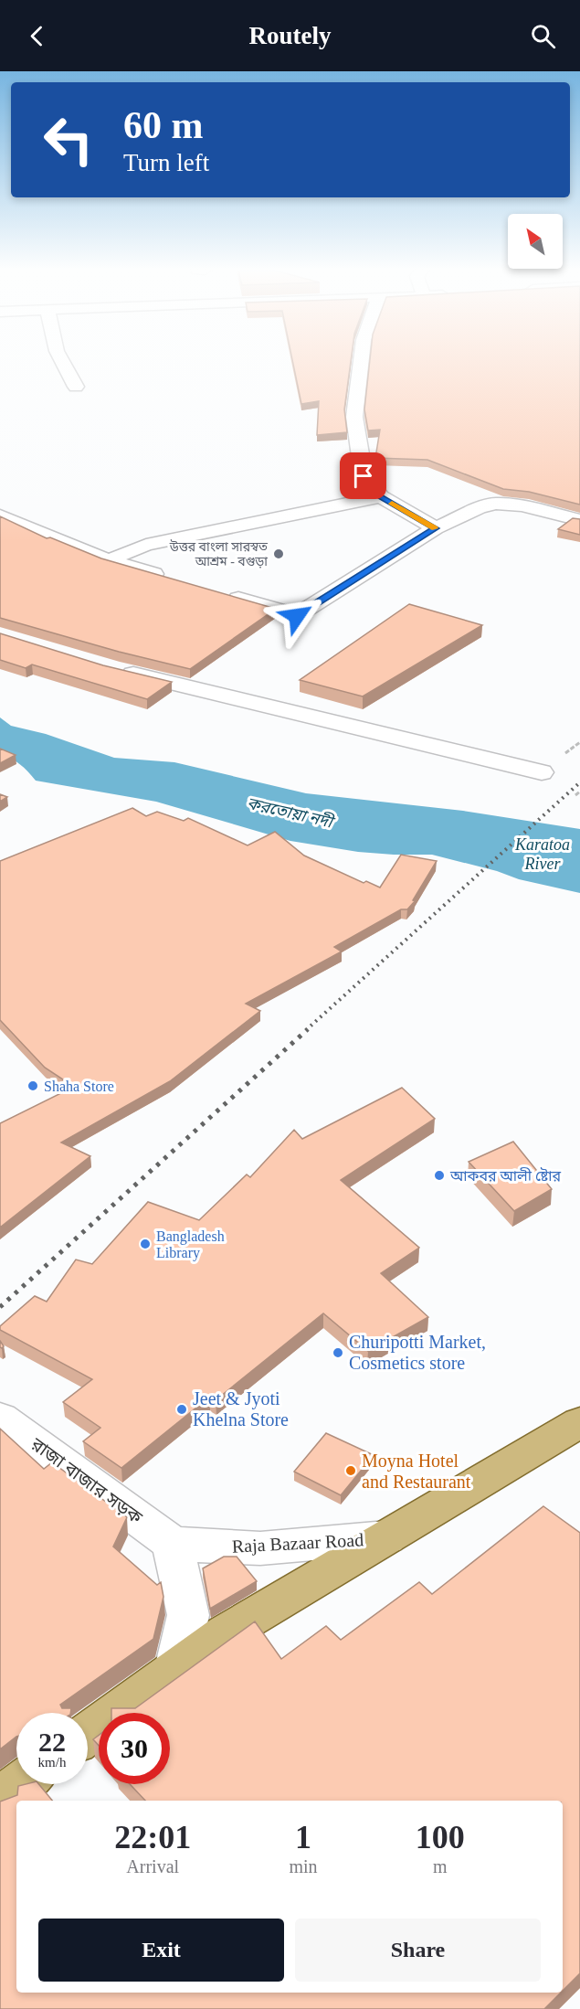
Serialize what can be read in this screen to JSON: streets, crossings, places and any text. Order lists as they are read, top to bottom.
{
  "streets": {
    "street": ["রাজা বাজার সড়ক", "Raja Bazaar Road"]
  },
  "crossings": [
    ["রাজা বাজার সড়ক", "Raja Bazaar Road"]
  ],
  "water": ["করতোয়া নদী", "Karatoa River"],
  "places": [
    "উত্তর বাংলা সারস্বত আশ্রম - বগুড়া",
    "Shaha Store",
    "আকবর আলী ষ্টোর",
    "Bangladesh Library",
    "Churipotti Market, Cosmetics store",
    "Jeet & Jyoti Khelna Store",
    "Moyna Hotel and Restaurant"
  ],
  "north": "top left",
  "page": {
    "header": "Routely",
    "turn": ["60 m", "Turn left"],
    "speed": "22 km/h",
    "limit": "30",
    "eta": [
      "22:01",
      "Arrival",
      "1",
      "min",
      "100",
      "m"
    ],
    "buttons": ["Exit", "Share"]
  }
}
